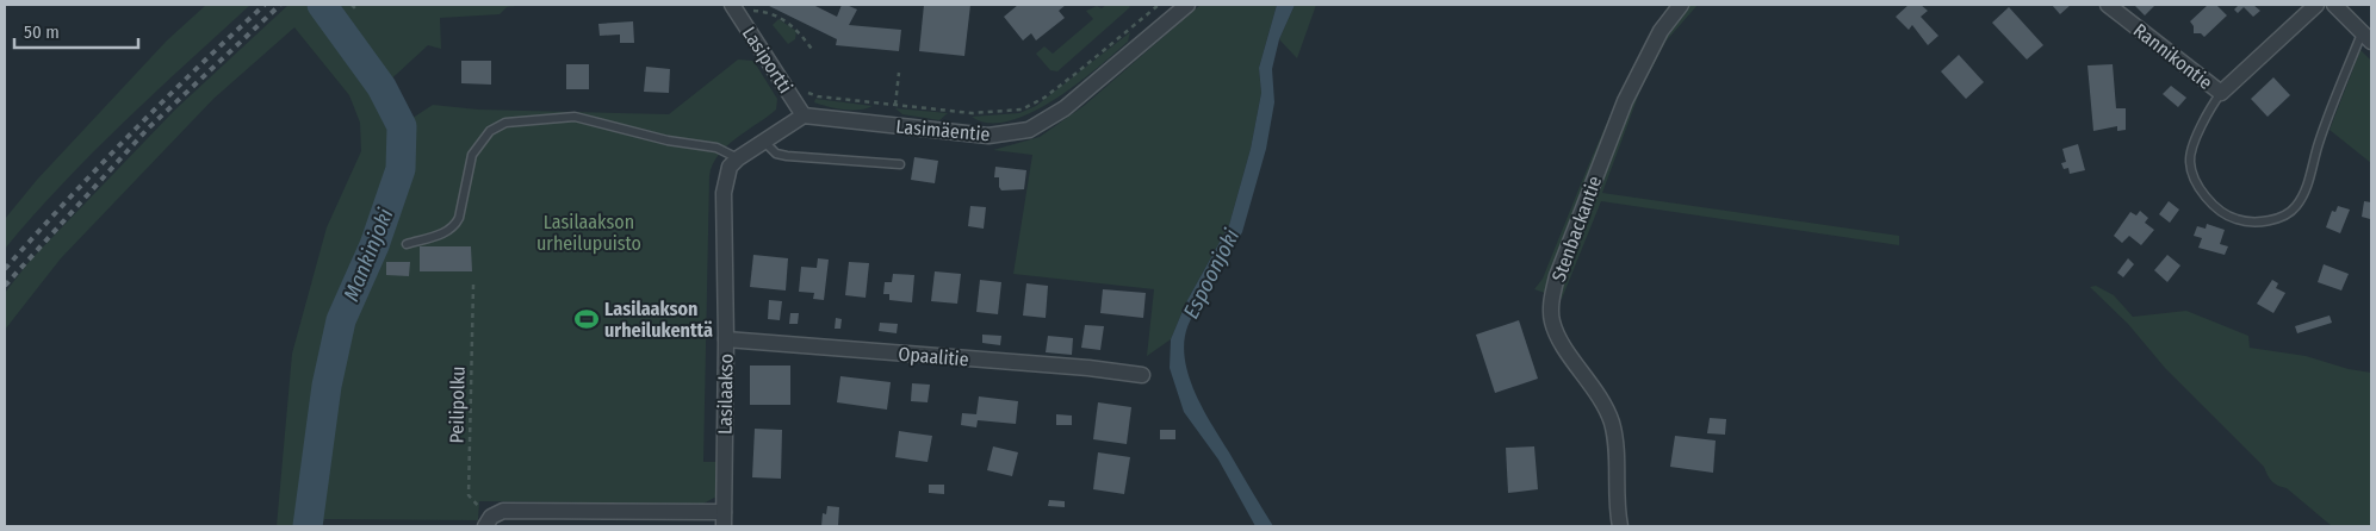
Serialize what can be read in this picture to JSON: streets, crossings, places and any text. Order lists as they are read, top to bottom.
{
  "streets": {
    "street": [
      "Rannikontie",
      "Lasiportti",
      "Lasimäentie",
      "Stenbackantie",
      "Opaalitie",
      "Lasilaakso"
    ],
    "path": ["Peilipolku"]
  },
  "crossings": [
    ["Lasiportti", "Lasimäentie"],
    ["Opaalitie", "Lasilaakso"]
  ],
  "water": ["Mankinjoki", "Espoonjoki"],
  "parks": ["Lasilaakson urheilupuisto"],
  "places": {
    "sports": ["Lasilaakson urheilukenttä"]
  },
  "scale_bar": "50 m"
}
